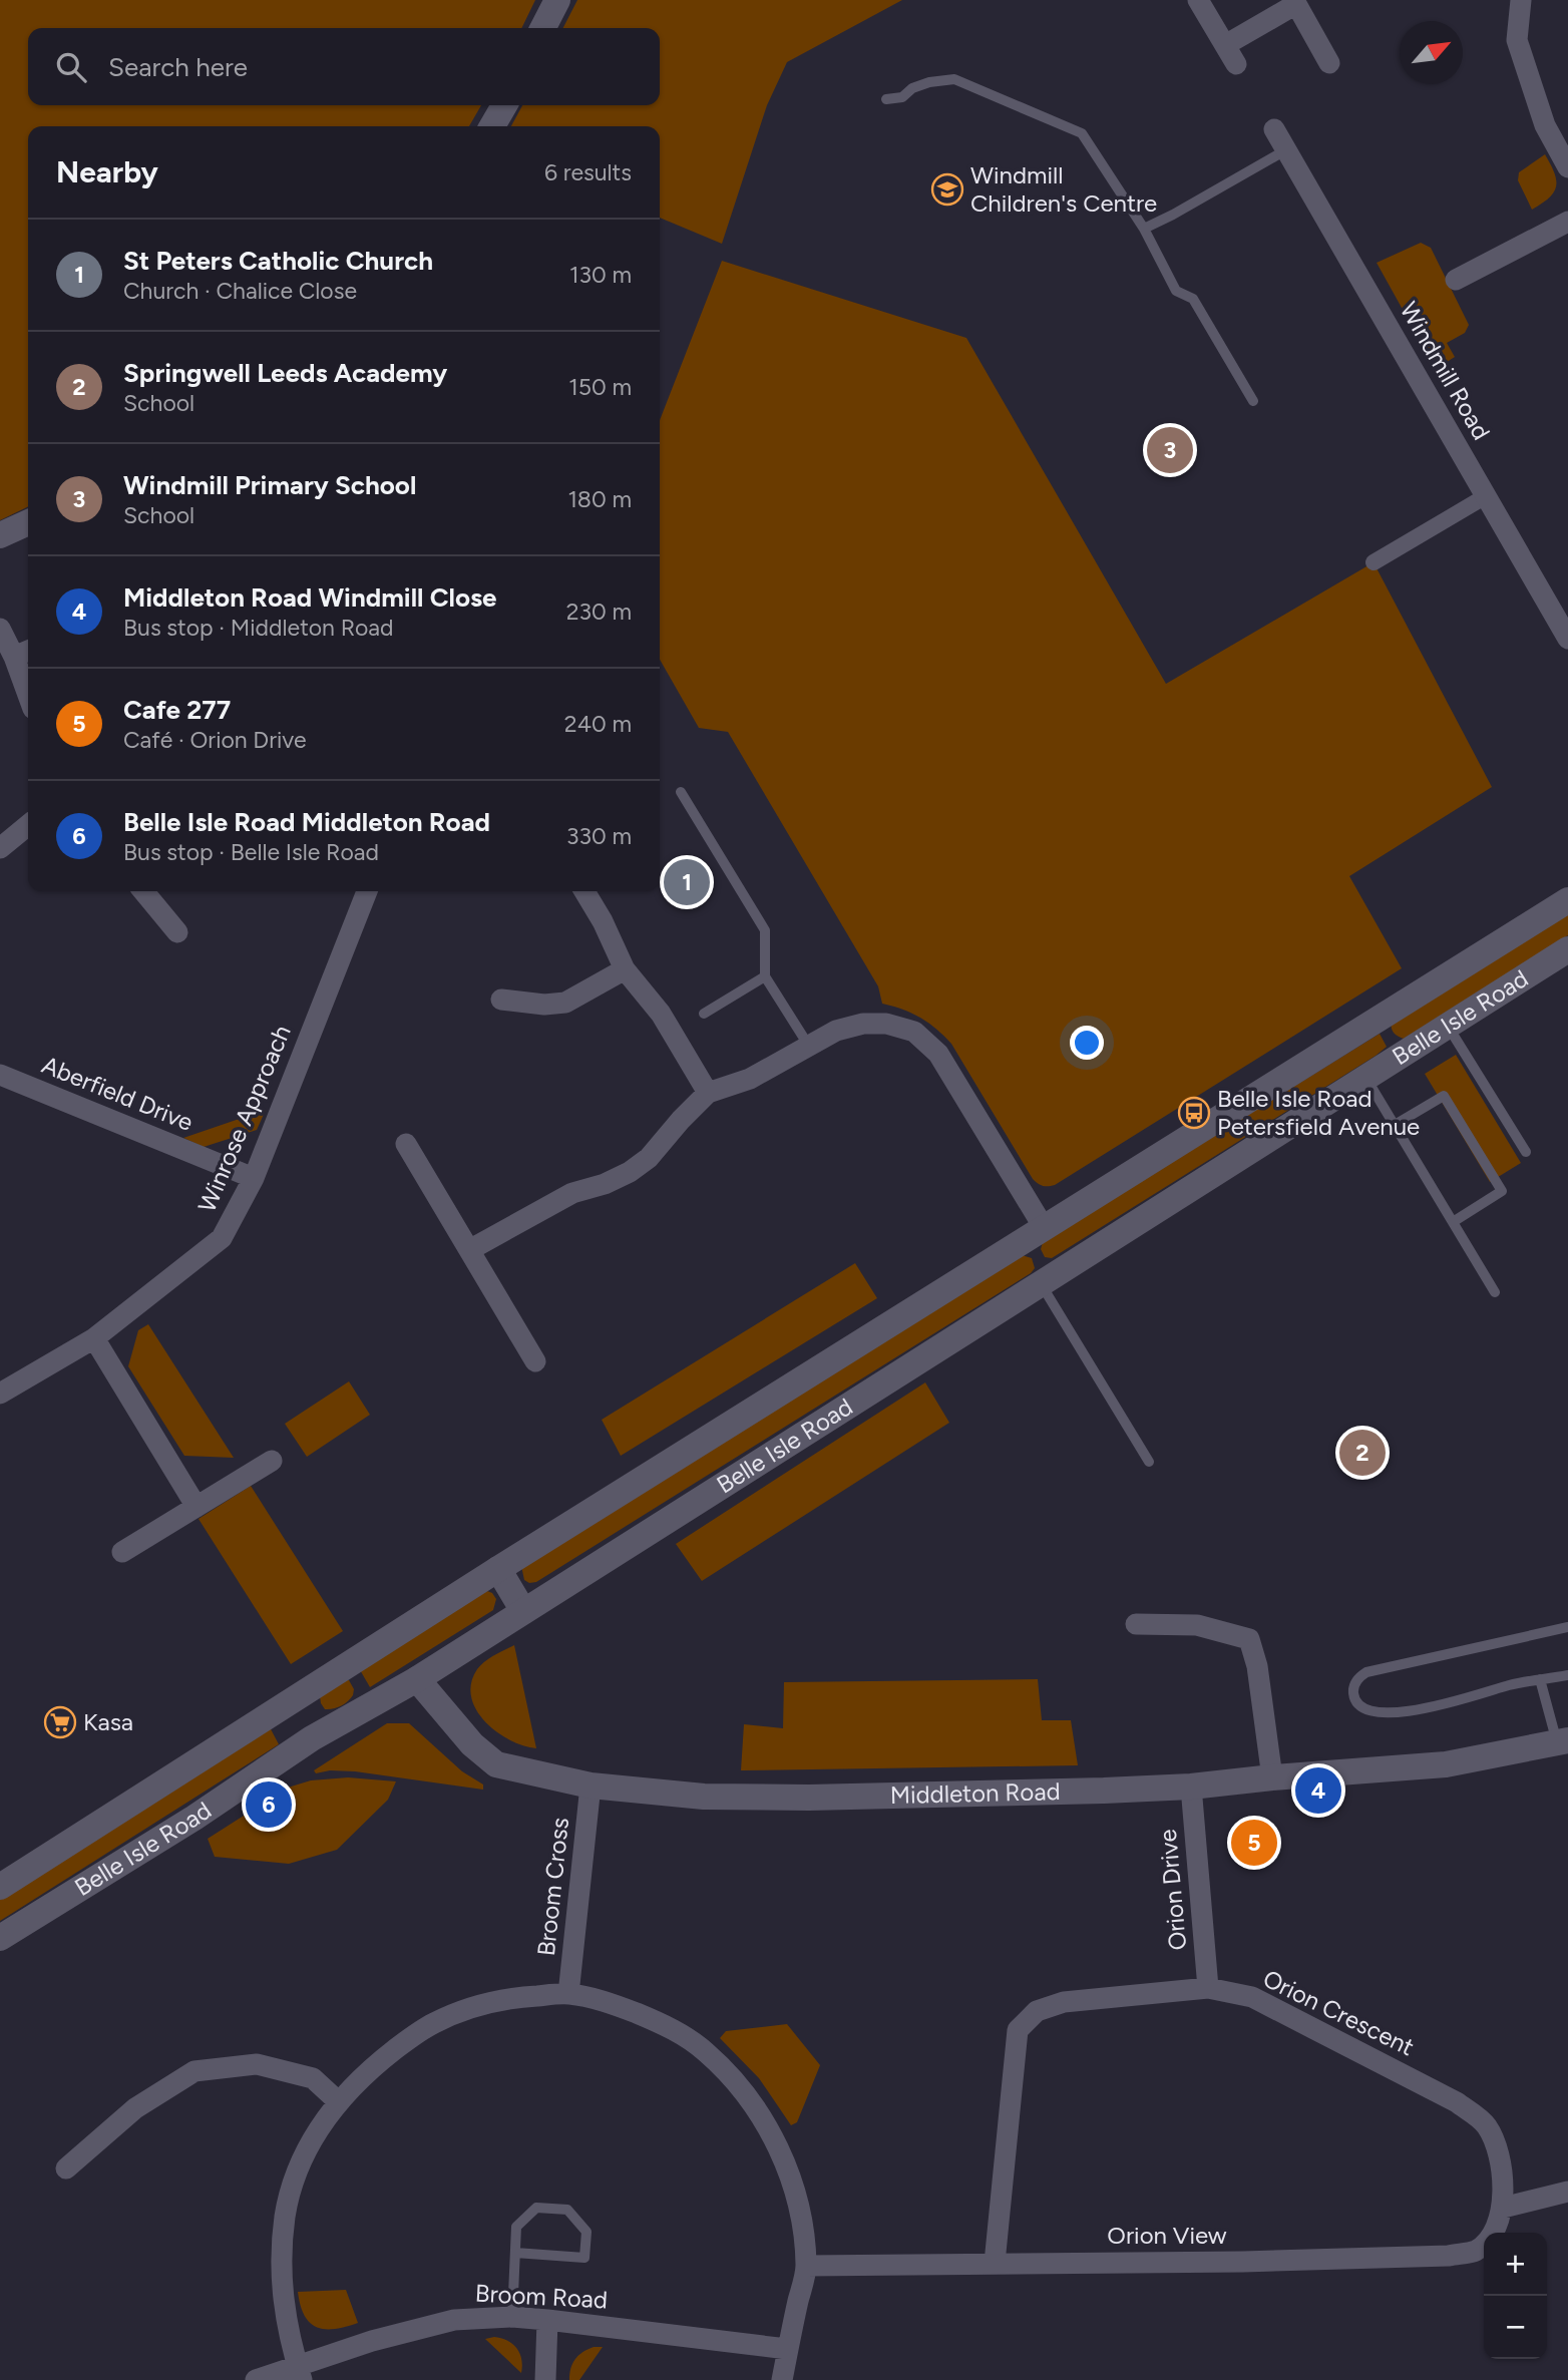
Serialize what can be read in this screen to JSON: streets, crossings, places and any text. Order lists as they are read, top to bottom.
{
  "streets": {
    "street": [
      "Windmill Road",
      "Belle Isle Road",
      "Aberfield Drive",
      "Winrose Approach",
      "Middleton Road",
      "Broom Cross",
      "Orion Drive",
      "Orion Crescent",
      "Orion View",
      "Broom Road"
    ]
  },
  "crossings": [
    ["Belle Isle Road", "Middleton Road"],
    ["Aberfield Drive", "Winrose Approach"],
    ["Middleton Road", "Broom Cross"],
    ["Middleton Road", "Orion Drive"],
    ["Orion Drive", "Orion Crescent"],
    ["Orion Crescent", "Orion View"]
  ],
  "places": {
    "school or university": ["Windmill Children's Centre"],
    "bus stop": ["Belle Isle Road Petersfield Avenue"],
    "supermarket": ["Kasa"]
  },
  "north": "top right",
  "page": {
    "search": "Search here",
    "heading": ["Nearby", "6 results"],
    "list": [
      {
        "mark": "1",
        "name": "St Peters Catholic Church",
        "note": "Church · Chalice Close",
        "value": "130 m"
      },
      {
        "mark": "2",
        "name": "Springwell Leeds Academy",
        "note": "School",
        "value": "150 m"
      },
      {
        "mark": "3",
        "name": "Windmill Primary School",
        "note": "School",
        "value": "180 m"
      },
      {
        "mark": "4",
        "name": "Middleton Road Windmill Close",
        "note": "Bus stop · Middleton Road",
        "value": "230 m"
      },
      {
        "mark": "5",
        "name": "Cafe 277",
        "note": "Café · Orion Drive",
        "value": "240 m"
      },
      {
        "mark": "6",
        "name": "Belle Isle Road Middleton Road",
        "note": "Bus stop · Belle Isle Road",
        "value": "330 m"
      }
    ],
    "pins": [
      "3",
      "1",
      "2",
      "4",
      "6",
      "5"
    ],
    "map_buttons": ["+", "−"]
  }
}
